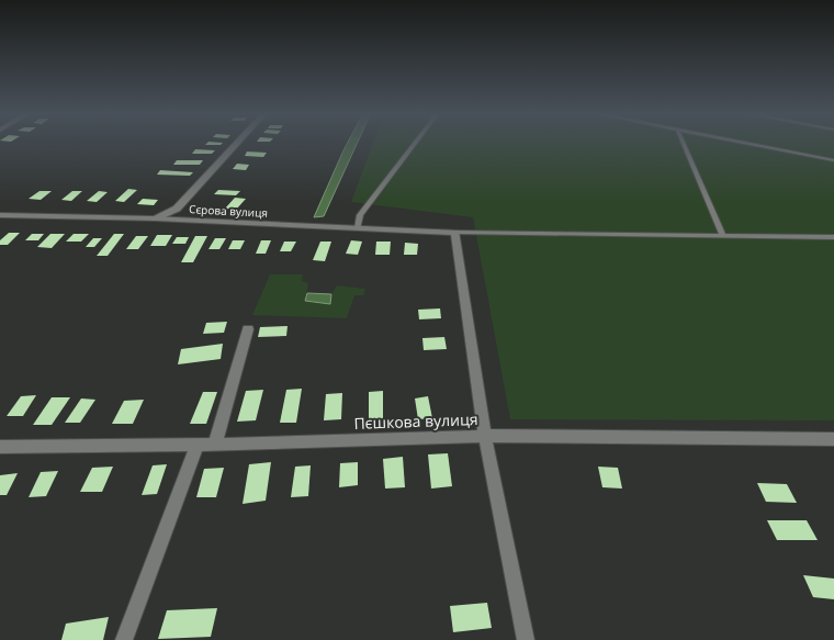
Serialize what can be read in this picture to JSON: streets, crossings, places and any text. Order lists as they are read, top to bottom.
{
  "streets": {
    "street": ["Сєрова вулиця", "Пєшкова вулиця"]
  }
}
